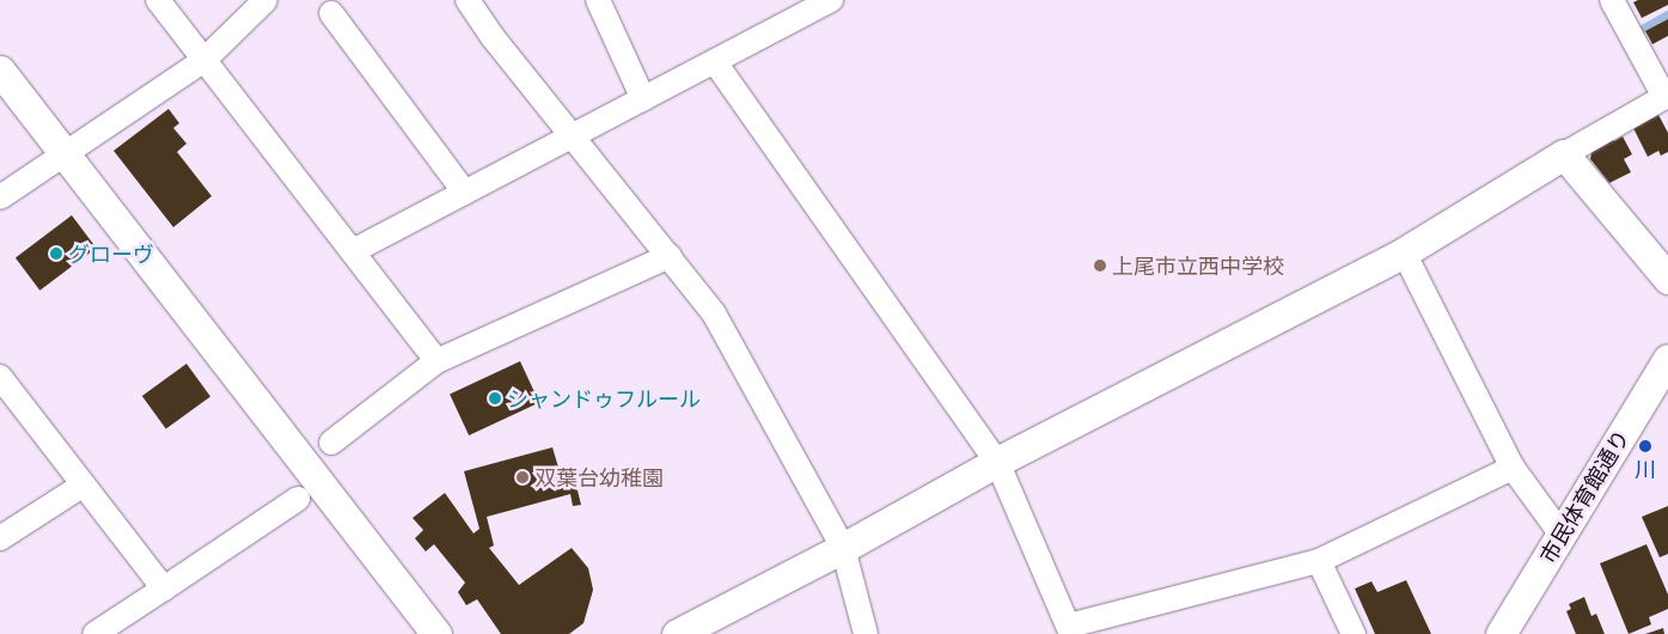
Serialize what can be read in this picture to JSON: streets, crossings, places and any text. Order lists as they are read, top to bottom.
{
  "streets": {
    "street": ["市民体育館通り"]
  },
  "places": [
    "グローヴ",
    "上尾市立西中学校",
    "シャンドゥフルール",
    "川",
    "双葉台幼稚園"
  ]
}
